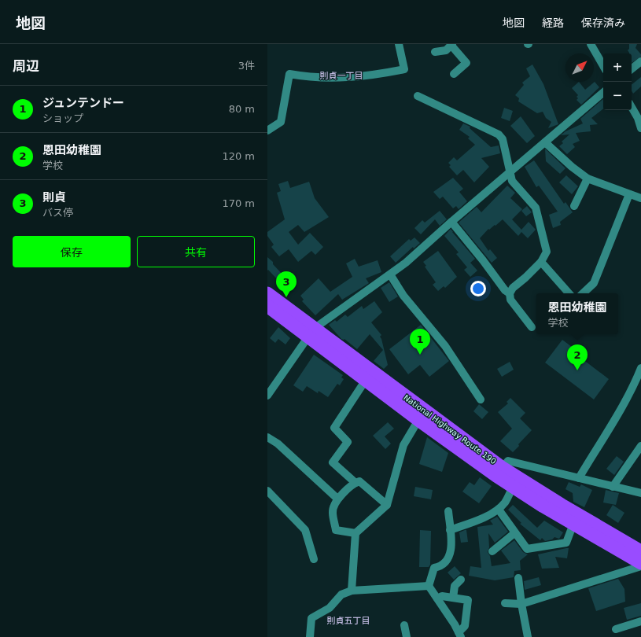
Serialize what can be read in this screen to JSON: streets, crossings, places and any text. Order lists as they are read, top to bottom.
{
  "streets": {
    "highway": ["National Highway Route 190"]
  },
  "districts": ["則貞一丁目", "則貞五丁目"],
  "north": "top right",
  "page": {
    "header": "地図",
    "nav": ["地図", "経路", "保存済み"],
    "heading": ["周辺", "3件"],
    "map_buttons": ["+", "−"],
    "list": [
      {
        "mark": "1",
        "name": "ジュンテンドー",
        "note": "ショップ",
        "value": "80 m"
      },
      {
        "mark": "2",
        "name": "恩田幼稚園",
        "note": "学校",
        "value": "120 m"
      },
      {
        "mark": "3",
        "name": "則貞",
        "note": "バス停",
        "value": "170 m"
      }
    ],
    "buttons": ["保存", "共有"],
    "pins": ["3", "1", "2"],
    "popup": ["恩田幼稚園", "学校"]
  }
}
